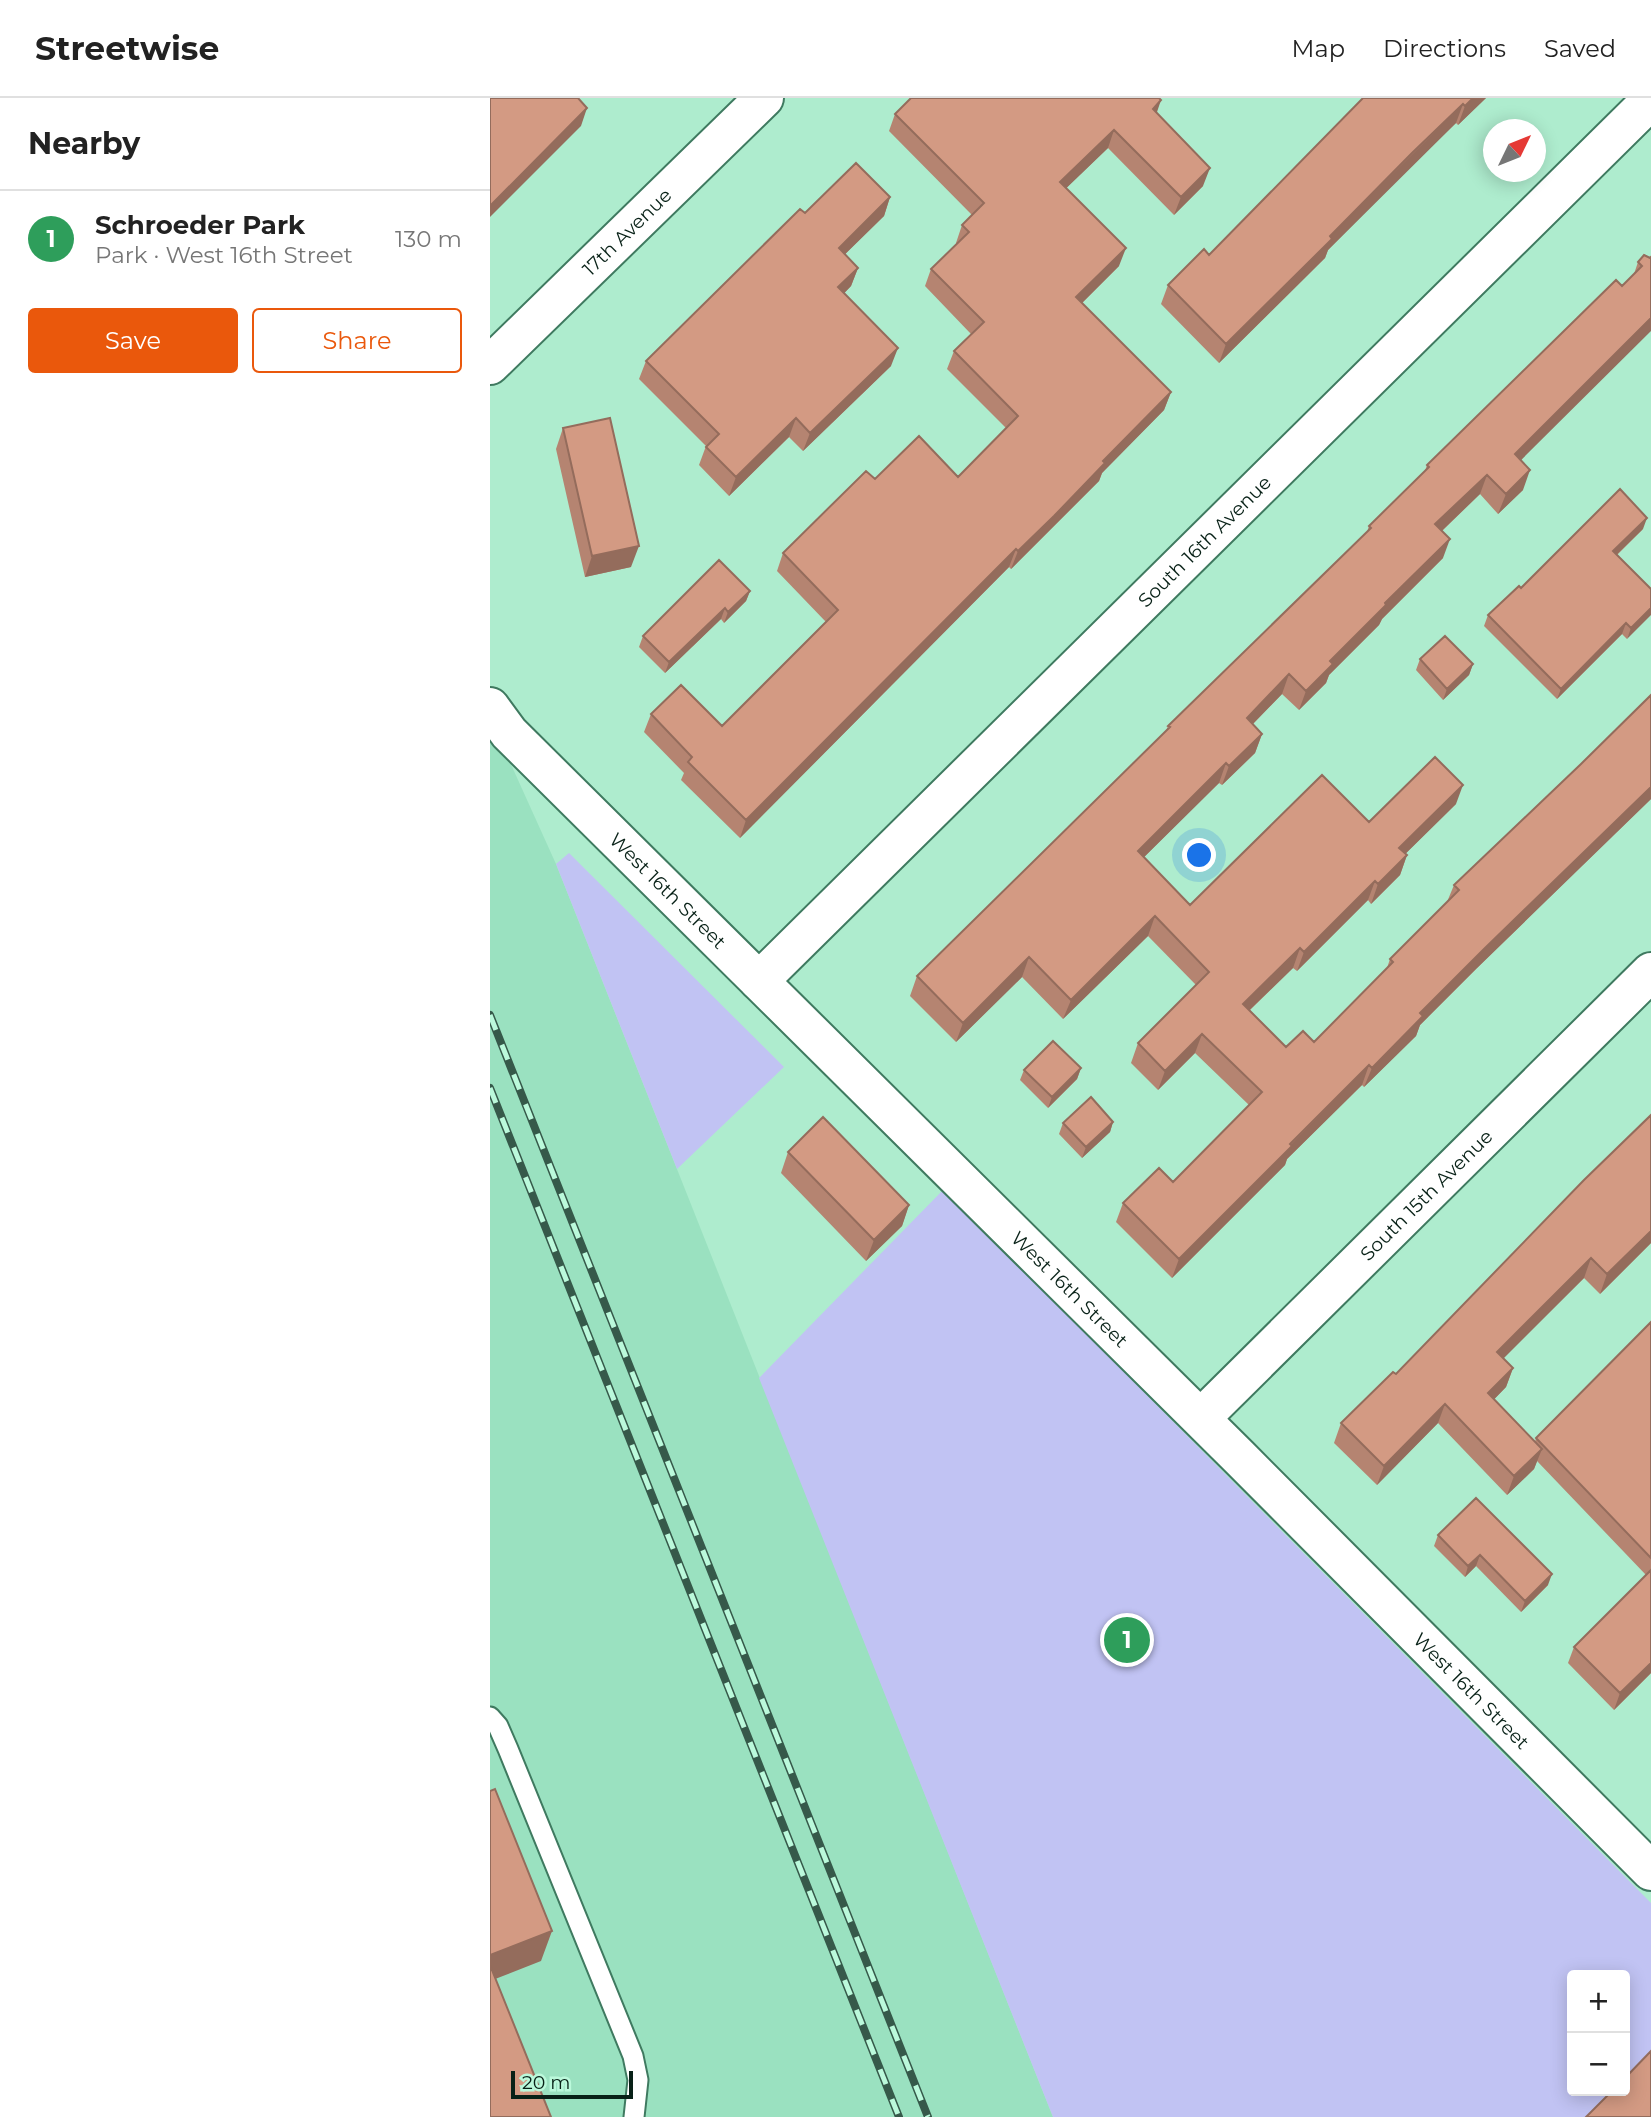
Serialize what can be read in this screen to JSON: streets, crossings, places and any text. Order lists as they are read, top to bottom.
{
  "streets": {
    "street": [
      "17th Avenue",
      "South 16th Avenue",
      "West 16th Street",
      "South 15th Avenue"
    ]
  },
  "crossings": [
    ["South 16th Avenue", "West 16th Street"],
    ["West 16th Street", "South 15th Avenue"]
  ],
  "scale_bar": "20 m",
  "north": "top right",
  "page": {
    "header": "Streetwise",
    "nav": ["Map", "Directions", "Saved"],
    "heading": "Nearby",
    "list": [
      {
        "mark": "1",
        "name": "Schroeder Park",
        "note": "Park · West 16th Street",
        "value": "130 m"
      }
    ],
    "buttons": ["Save", "Share"],
    "pins": "1",
    "map_buttons": ["+", "−"],
    "scale": "20 m"
  }
}
